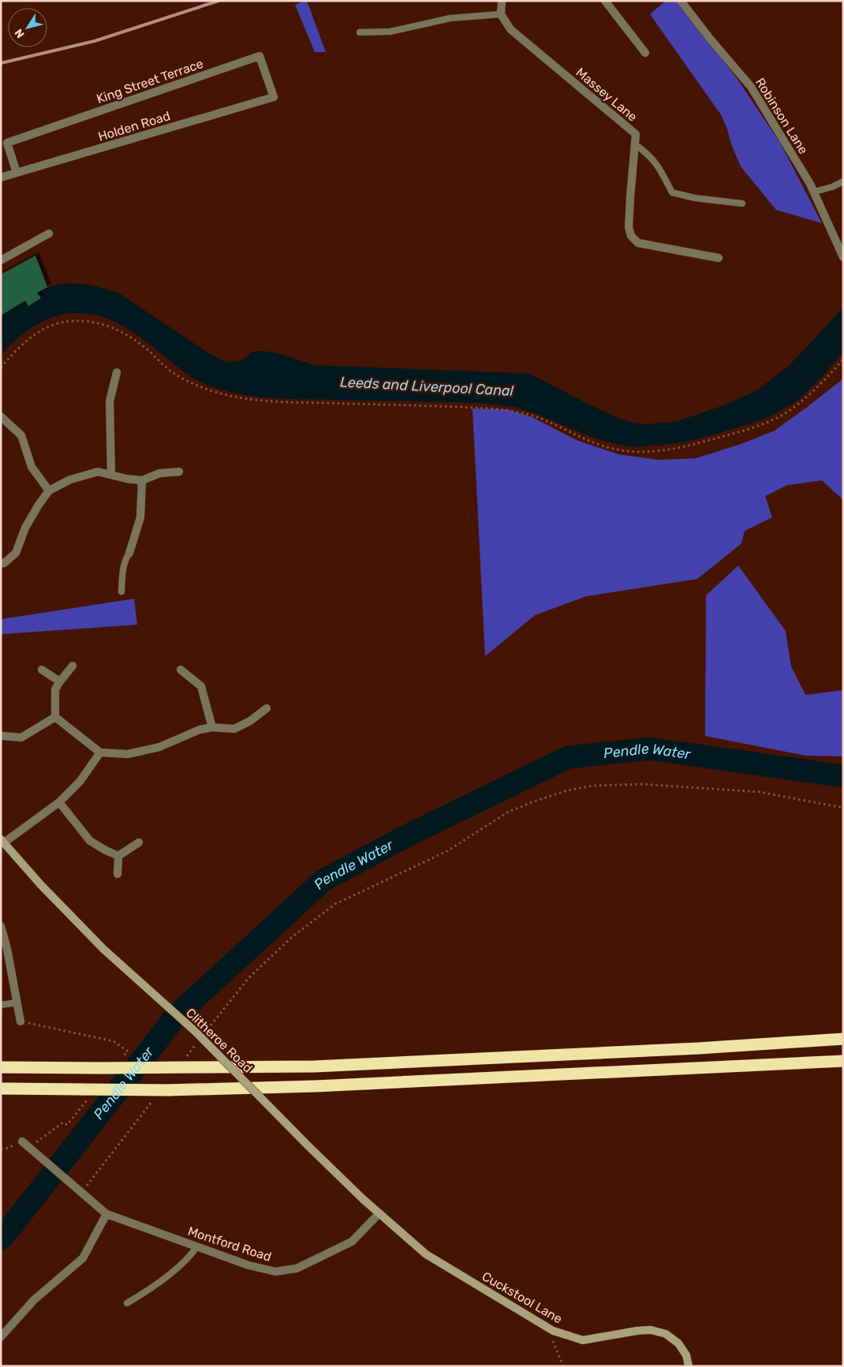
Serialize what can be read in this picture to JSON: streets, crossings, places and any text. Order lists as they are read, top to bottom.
{
  "streets": {
    "main road": ["Clitheroe Road", "Cuckstool Lane"],
    "street": [
      "King Street Terrace",
      "Massey Lane",
      "Robinson Lane",
      "Holden Road",
      "Montford Road"
    ]
  },
  "crossings": [
    ["King Street Terrace", "Holden Road"],
    ["Clitheroe Road", "Montford Road"],
    ["Clitheroe Road", "Cuckstool Lane"]
  ],
  "water": ["Leeds and Liverpool Canal", "Pendle Water"],
  "north": "bottom left"
}
